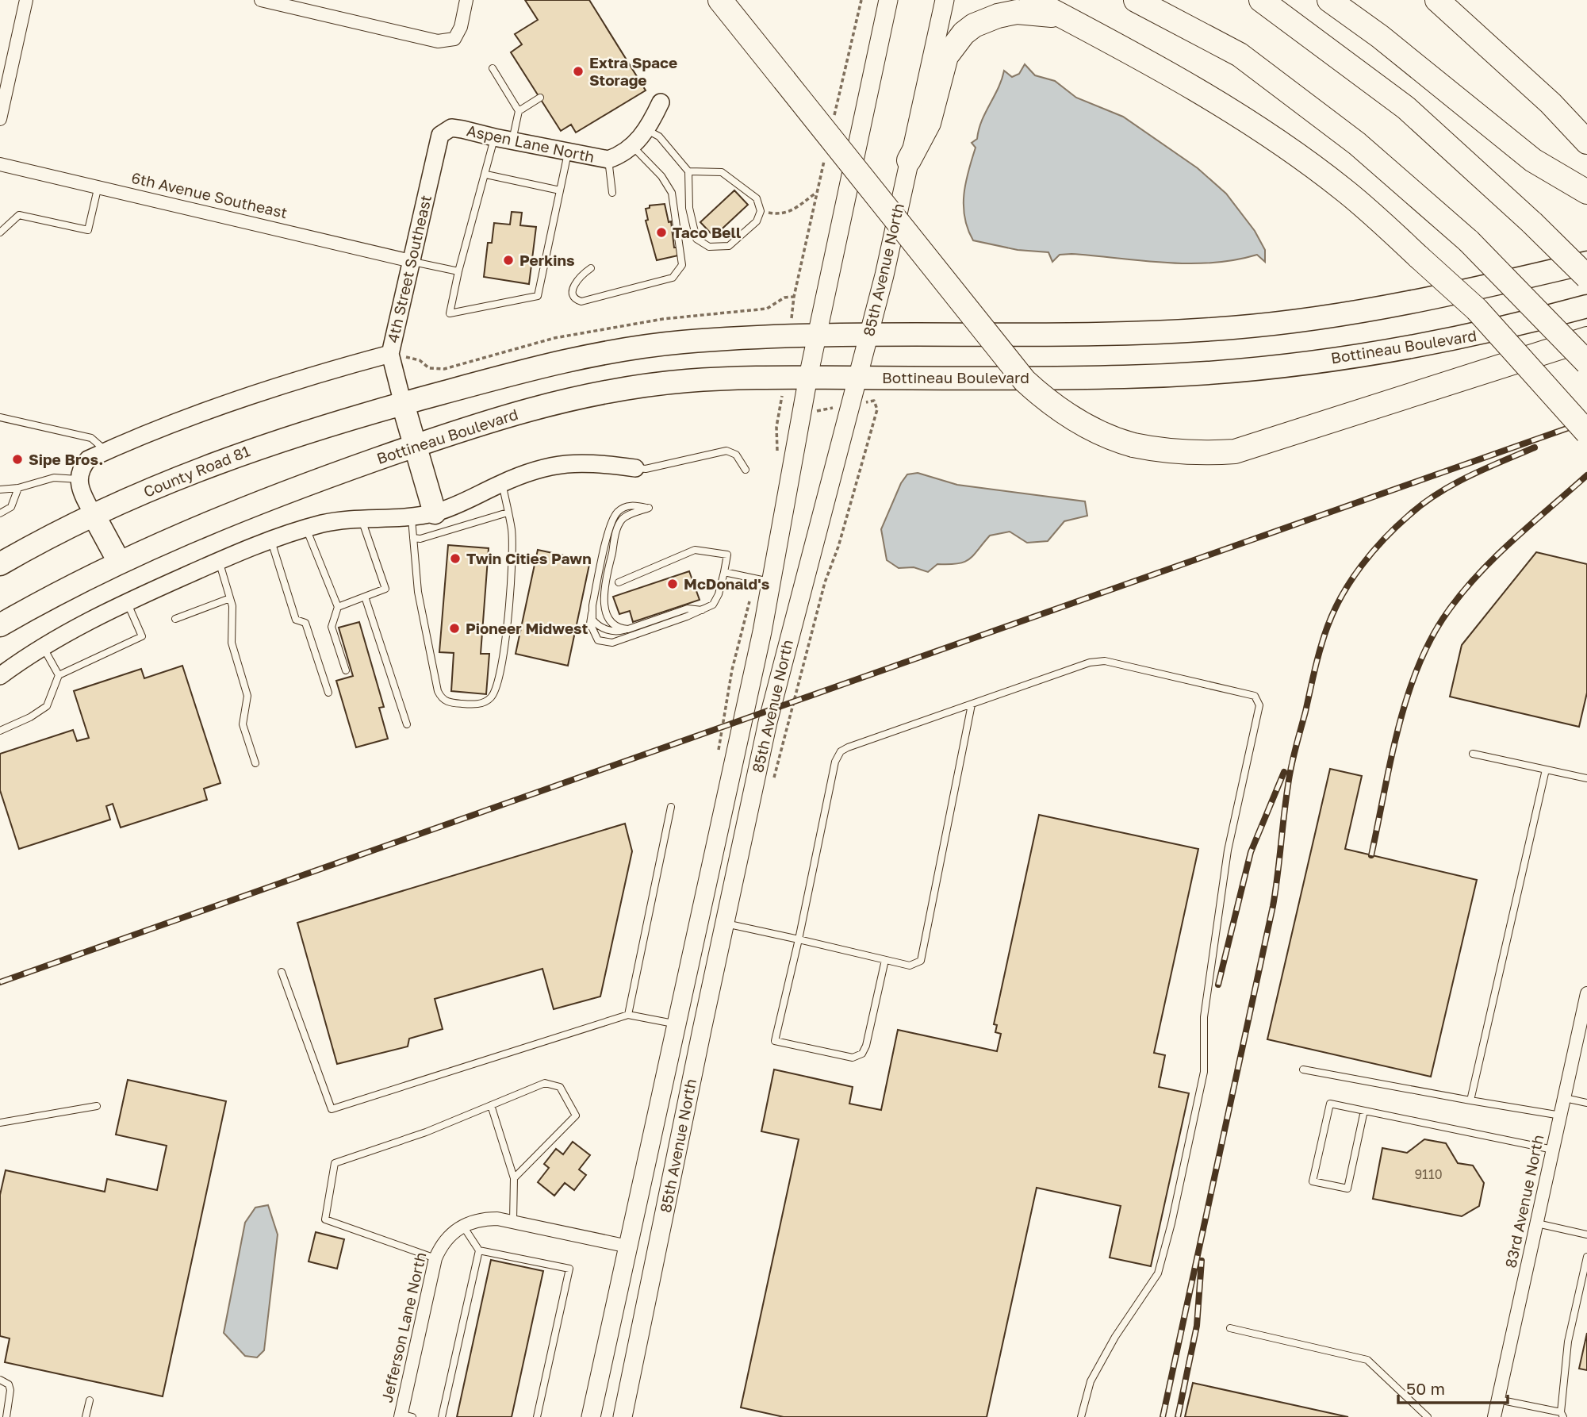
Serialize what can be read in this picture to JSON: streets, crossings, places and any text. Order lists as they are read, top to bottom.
{
  "streets": {
    "highway": ["Bottineau Boulevard", "County Road 81"],
    "main road": ["85th Avenue North"],
    "street": [
      "Aspen Lane North",
      "6th Avenue Southeast",
      "4th Street Southeast",
      "83rd Avenue North",
      "Jefferson Lane North"
    ]
  },
  "crossings": [
    ["Aspen Lane North", "4th Street Southeast"],
    ["6th Avenue Southeast", "4th Street Southeast"],
    ["4th Street Southeast", "County Road 81"],
    ["85th Avenue North", "Bottineau Boulevard"]
  ],
  "places": [
    "Extra Space Storage",
    "Taco Bell",
    "Perkins",
    "Sipe Bros.",
    "Twin Cities Pawn",
    "McDonald's",
    "Pioneer Midwest"
  ],
  "house_numbers": ["9110"],
  "scale_bar": "50 m"
}
